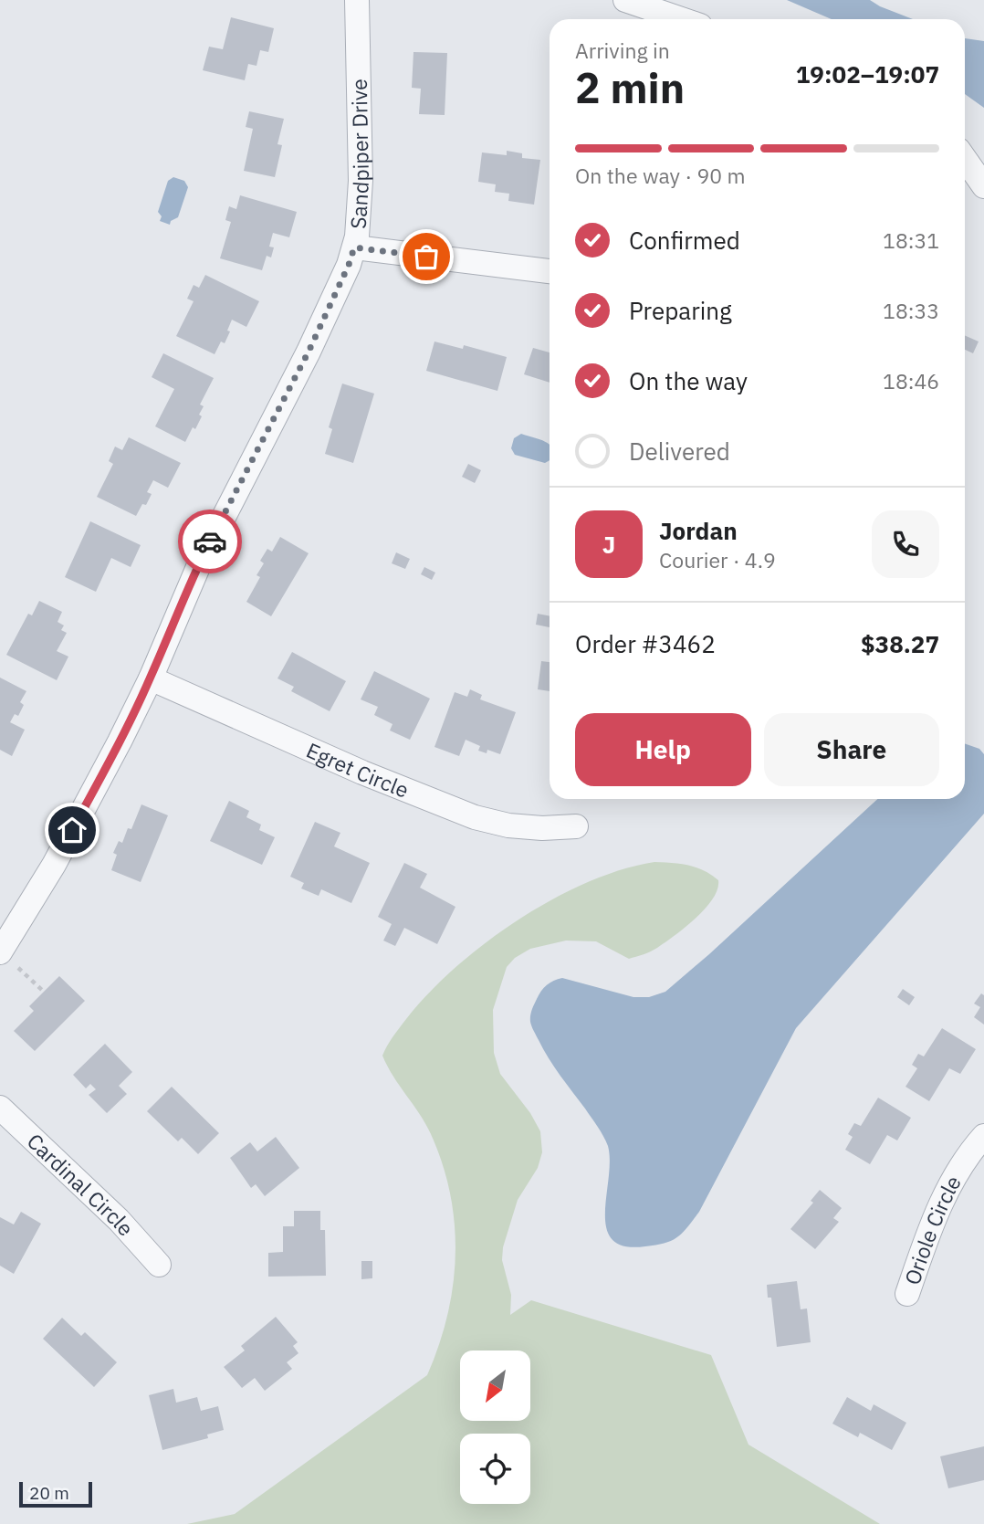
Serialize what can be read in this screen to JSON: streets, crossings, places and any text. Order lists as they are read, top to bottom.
{
  "streets": {
    "street": [
      "Sandpiper Drive",
      "Egret Circle",
      "Cardinal Circle",
      "Oriole Circle"
    ]
  },
  "crossings": [
    ["Sandpiper Drive", "Egret Circle"]
  ],
  "scale_bar": "20 m",
  "north": "bottom left",
  "page": {
    "heading": ["2 min", "Arriving in", "19:02–19:07"],
    "panel": [
      "Jordan",
      "Courier · 4.9",
      "Order #3462",
      "$38.27"
    ],
    "bar": "On the way · 90 m",
    "list": [
      ["Confirmed", "18:31"],
      ["Preparing", "18:33"],
      ["On the way", "18:46"],
      "Delivered"
    ],
    "round": "J",
    "buttons": ["Help", "Share"],
    "scale": "20 m"
  }
}
